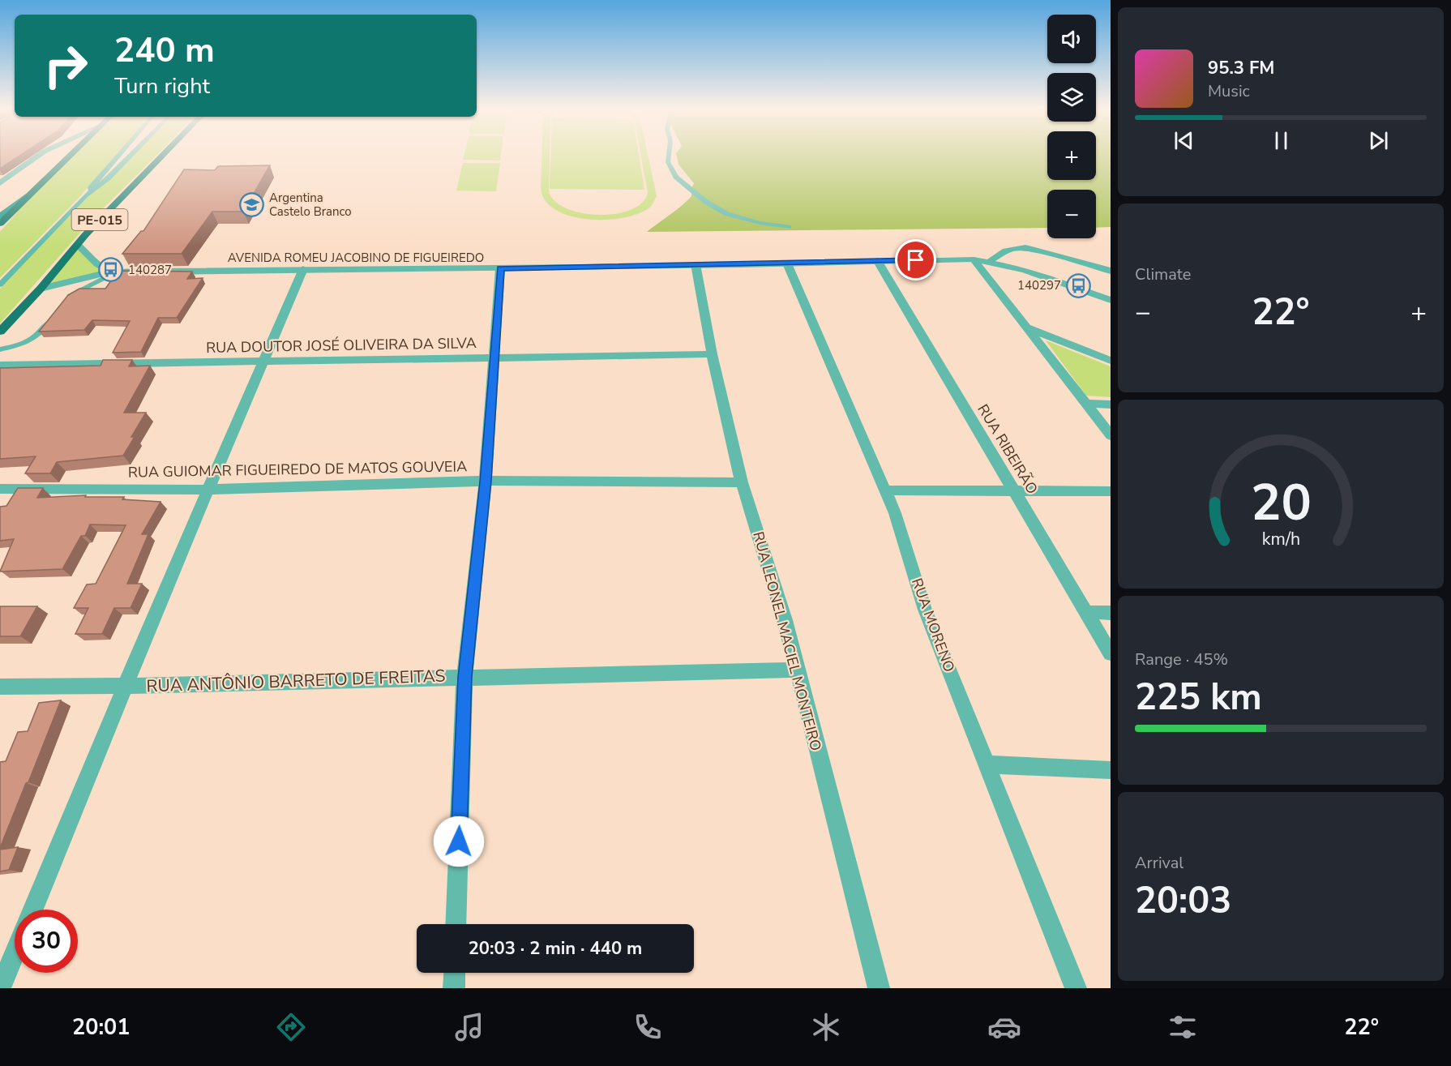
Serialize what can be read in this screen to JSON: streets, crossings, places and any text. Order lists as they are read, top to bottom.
{
  "streets": {
    "highway": ["PE-015"],
    "street": [
      "AVENIDA ROMEU JACOBINO DE FIGUEIREDO",
      "RUA DOUTOR JOSÉ OLIVEIRA DA SILVA",
      "RUA RIBEIRÃO",
      "RUA GUIOMAR FIGUEIREDO DE MATOS GOUVEIA",
      "RUA MORENO",
      "RUA LEONEL MACIEL MONTEIRO",
      "RUA ANTÔNIO BARRETO DE FREITAS"
    ]
  },
  "crossings": [
    ["PE-015", "AVENIDA ROMEU JACOBINO DE FIGUEIREDO"],
    ["AVENIDA ROMEU JACOBINO DE FIGUEIREDO", "RUA RIBEIRÃO"],
    ["AVENIDA ROMEU JACOBINO DE FIGUEIREDO", "RUA MORENO"],
    ["AVENIDA ROMEU JACOBINO DE FIGUEIREDO", "RUA LEONEL MACIEL MONTEIRO"],
    ["RUA DOUTOR JOSÉ OLIVEIRA DA SILVA", "RUA LEONEL MACIEL MONTEIRO"],
    ["RUA GUIOMAR FIGUEIREDO DE MATOS GOUVEIA", "RUA LEONEL MACIEL MONTEIRO"],
    ["RUA LEONEL MACIEL MONTEIRO", "RUA ANTÔNIO BARRETO DE FREITAS"]
  ],
  "places": {
    "school or university": ["Argentina Castelo Branco"],
    "bus stop": ["140287", "140297"]
  },
  "page": {
    "map_buttons": ["+", "−"],
    "turn": ["240 m", "Turn right"],
    "song": ["95.3 FM", "Music"],
    "tile": [
      "Climate",
      ["Range · 45%", "225 km"],
      ["Arrival", "20:03"]
    ],
    "heat": ["−", "22°", "+"],
    "limit": "30",
    "trip": "20:03 · 2 min · 440 m",
    "tabs": ["20:01", "22°"],
    "gauge": ["20", "km/h"]
  }
}
